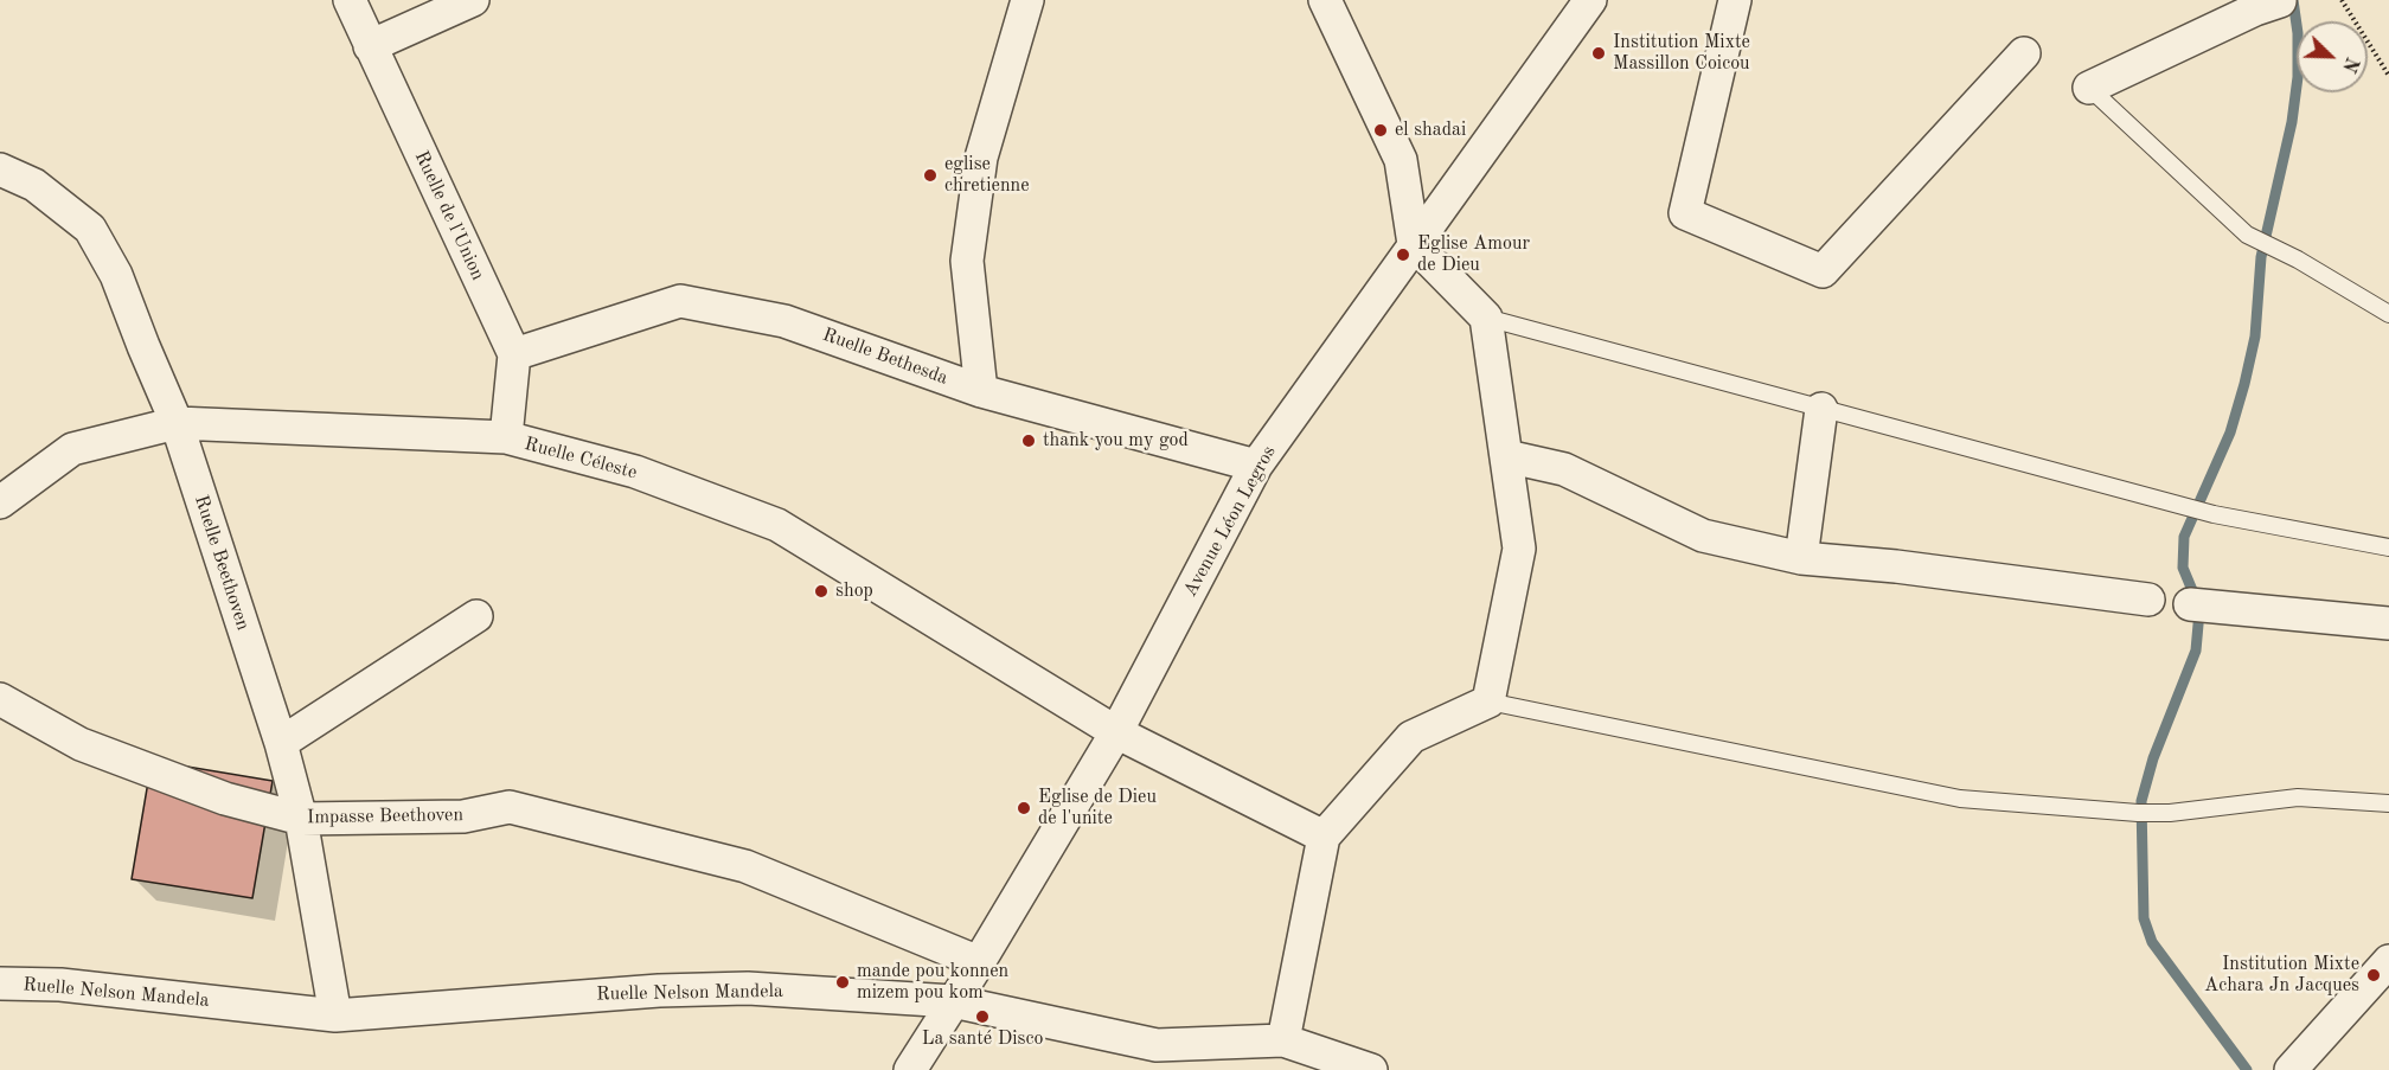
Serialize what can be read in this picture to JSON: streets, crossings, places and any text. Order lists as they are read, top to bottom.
{
  "streets": {
    "street": [
      "Ruelle de l'Union",
      "Ruelle Bethesda",
      "Ruelle Céleste",
      "Avenue Léon Legros",
      "Ruelle Beethoven",
      "Impasse Beethoven",
      "Ruelle Nelson Mandela"
    ]
  },
  "crossings": [
    ["Ruelle de l'Union", "Ruelle Bethesda"],
    ["Ruelle Bethesda", "Avenue Léon Legros"],
    ["Ruelle Céleste", "Avenue Léon Legros"],
    ["Ruelle Céleste", "Ruelle Beethoven"],
    ["Avenue Léon Legros", "Impasse Beethoven"],
    ["Avenue Léon Legros", "Ruelle Nelson Mandela"],
    ["Ruelle Beethoven", "Impasse Beethoven"],
    ["Ruelle Beethoven", "Ruelle Nelson Mandela"]
  ],
  "places": [
    "Institution Mixte Massillon Coicou",
    "el shadai",
    "eglise chretienne",
    "Eglise Amour de Dieu",
    "thank you my god",
    "shop",
    "Eglise de Dieu de l'unite",
    "Institution Mixte Achara Jn Jacques",
    "mande pou konnen mizem pou kom",
    "La santé Disco"
  ],
  "north": "bottom right"
}
